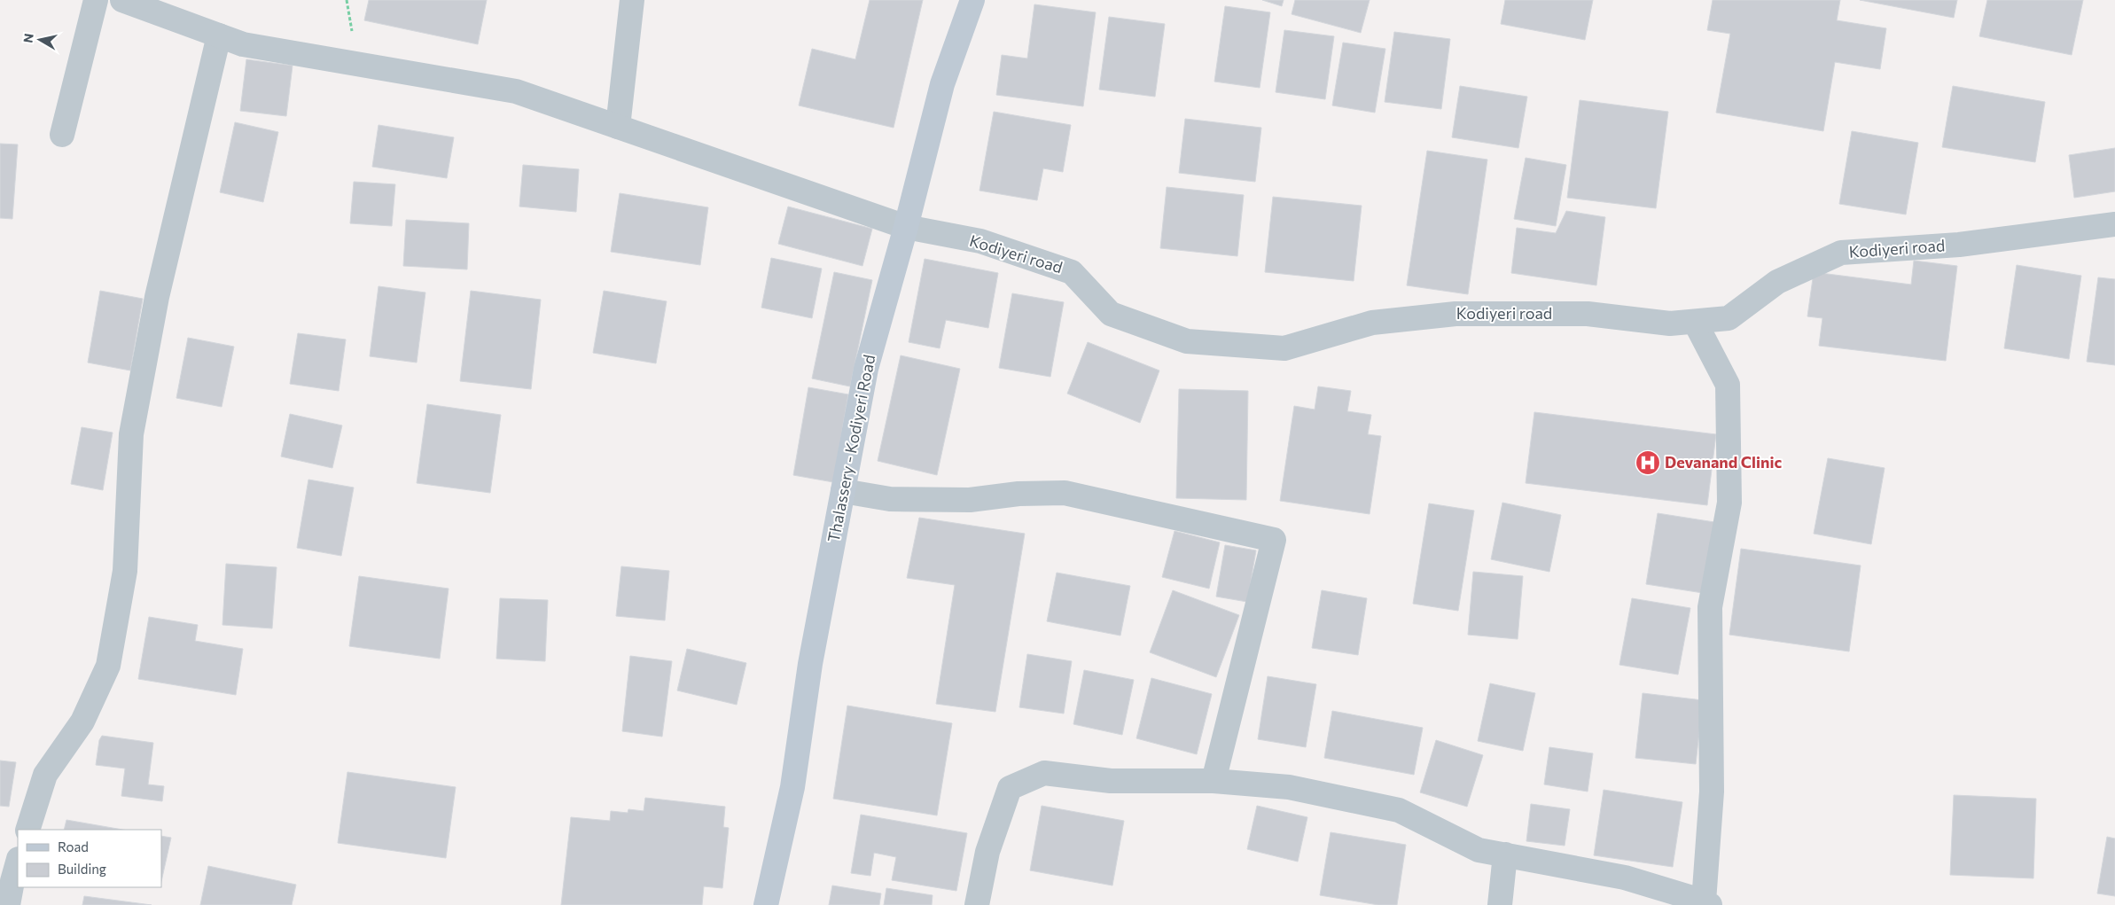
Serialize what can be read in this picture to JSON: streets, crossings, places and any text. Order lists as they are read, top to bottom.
{
  "streets": {
    "main road": ["Thalassery - Kodiyeri Road"],
    "street": ["Kodiyeri road"]
  },
  "crossings": [
    ["Kodiyeri road", "Thalassery - Kodiyeri Road"]
  ],
  "places": {
    "hospital": ["Devanand Clinic"]
  },
  "legend": ["Road", "Building"],
  "north": "left"
}
